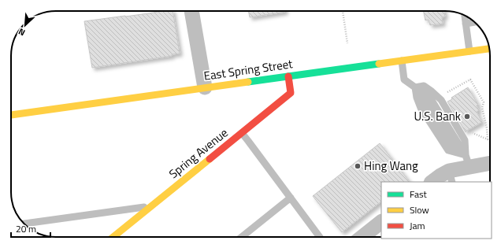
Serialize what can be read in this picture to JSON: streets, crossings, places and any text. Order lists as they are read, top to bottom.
{
  "streets": {
    "main road": ["East Spring Street", "Spring Avenue"]
  },
  "crossings": [
    ["East Spring Street", "Spring Avenue"]
  ],
  "places": ["U.S. Bank", "Hing Wang"],
  "legend": ["Fast", "Slow", "Jam"],
  "scale_bar": "20 m",
  "north": "bottom left"
}
